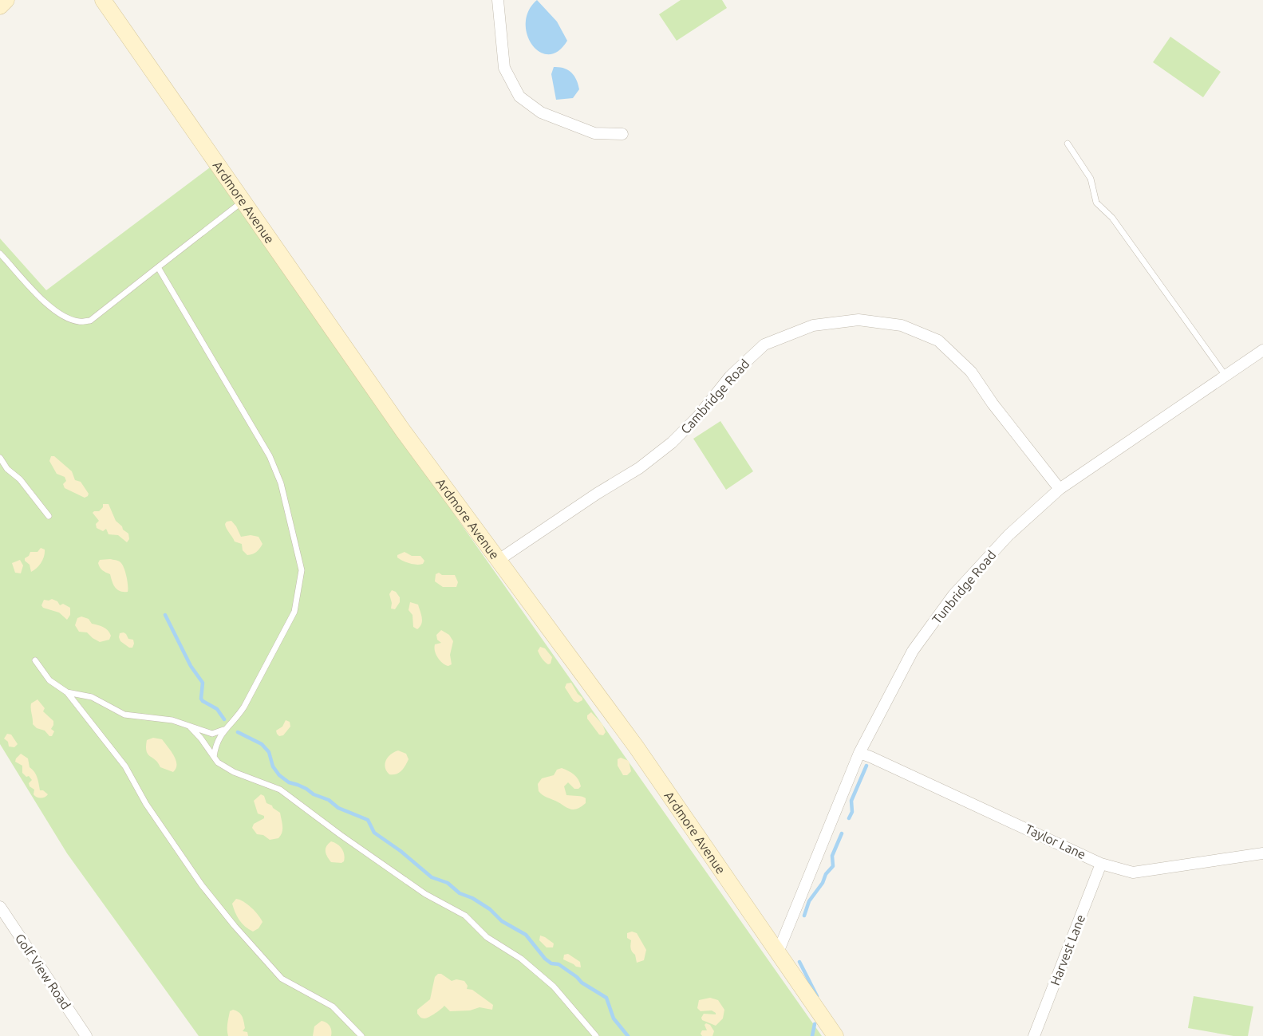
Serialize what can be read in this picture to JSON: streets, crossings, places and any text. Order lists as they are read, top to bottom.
{
  "streets": {
    "street": [
      "Ardmore Avenue",
      "Cambridge Road",
      "Tunbridge Road",
      "Taylor Lane",
      "Harvest Lane",
      "Golf View Road"
    ]
  },
  "crossings": [
    ["Ardmore Avenue", "Cambridge Road"],
    ["Ardmore Avenue", "Tunbridge Road"],
    ["Cambridge Road", "Tunbridge Road"],
    ["Tunbridge Road", "Taylor Lane"],
    ["Taylor Lane", "Harvest Lane"]
  ]
}
